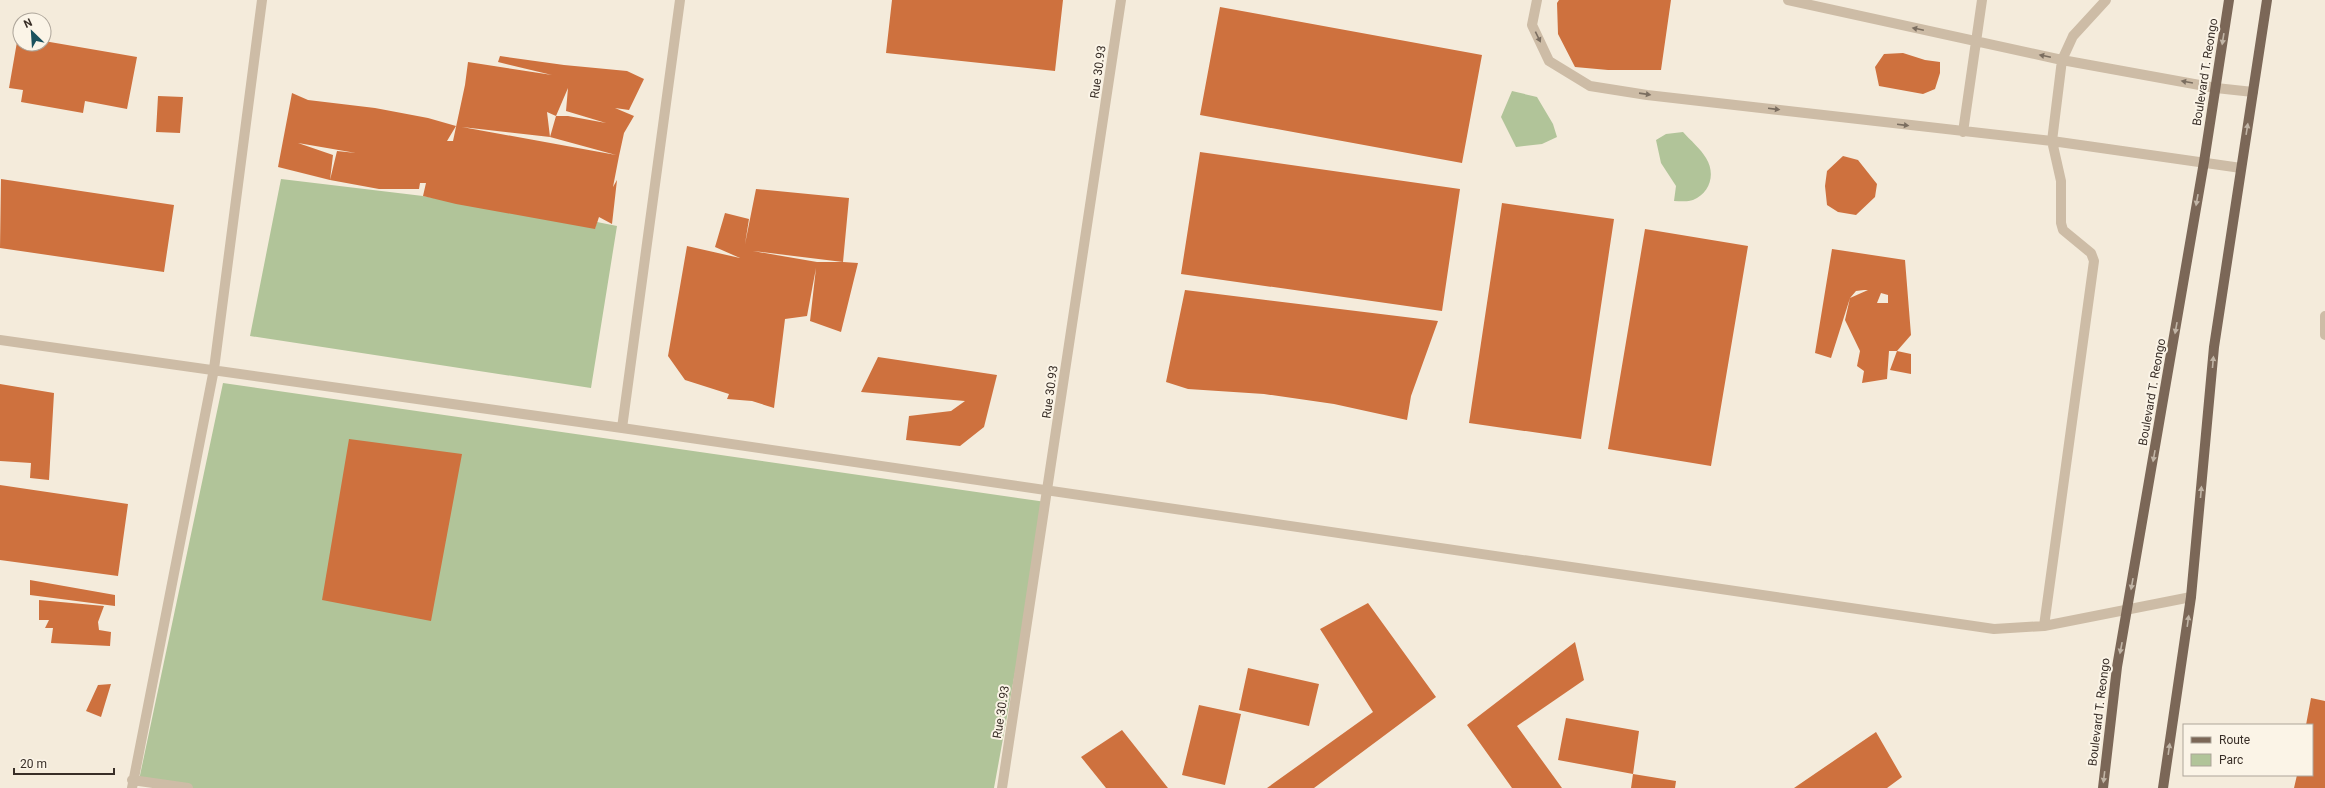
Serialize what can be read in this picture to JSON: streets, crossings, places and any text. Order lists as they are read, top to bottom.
{
  "streets": {
    "main road": ["Boulevard T. Reongo"],
    "street": ["Rue 30.93"]
  },
  "legend": ["Route", "Parc"],
  "scale_bar": "20 m",
  "north": "top left"
}
